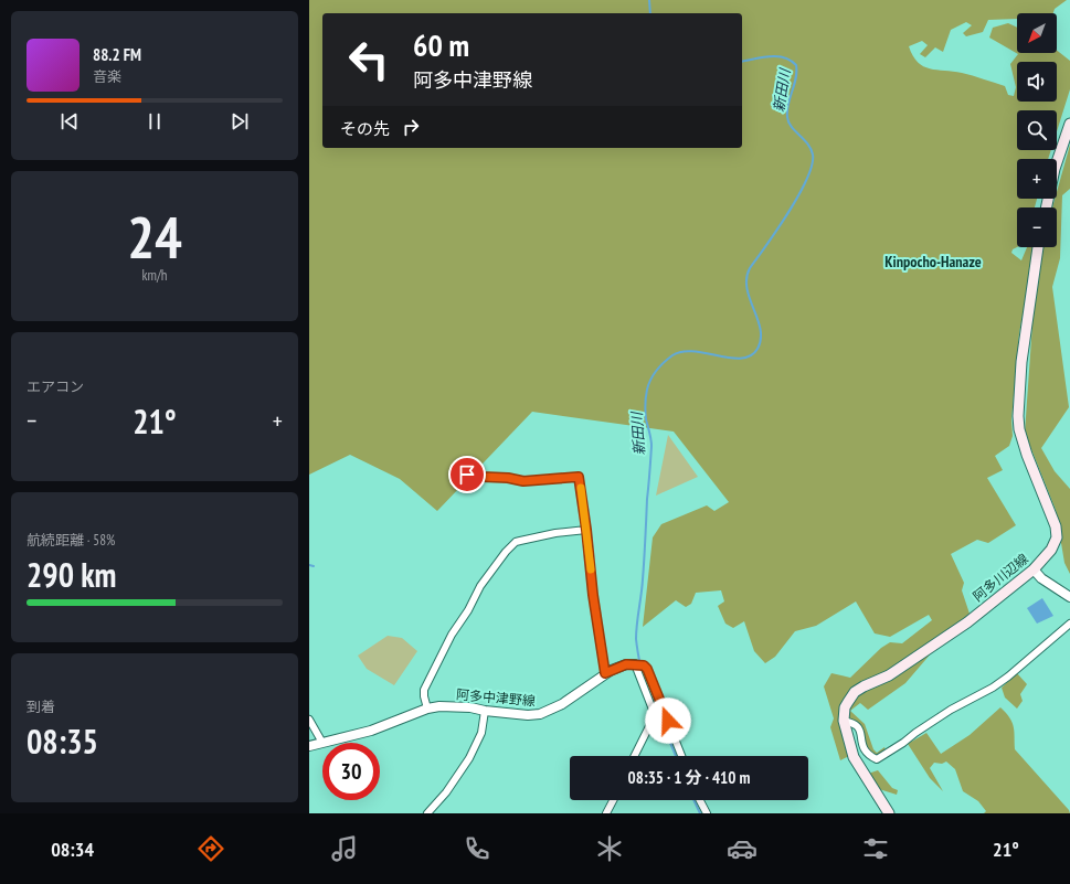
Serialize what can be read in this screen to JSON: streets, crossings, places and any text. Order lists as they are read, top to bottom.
{
  "streets": {
    "main road": ["阿多川辺線"],
    "street": ["阿多中津野線"]
  },
  "districts": ["Kinpocho-Hanaze"],
  "water": ["新田川"],
  "north": "bottom left",
  "page": {
    "map_buttons": ["+", "−"],
    "turn": ["60 m", "阿多中津野線"],
    "song": ["88.2 FM", "音楽"],
    "then": "その先",
    "tile": [
      ["24", "km/h"],
      "エアコン",
      ["航続距離 · 58%", "290 km"],
      ["到着", "08:35"]
    ],
    "heat": ["−", "21°", "+"],
    "limit": "30",
    "trip": "08:35 · 1 分 · 410 m",
    "tabs": ["08:34", "21°"]
  }
}
